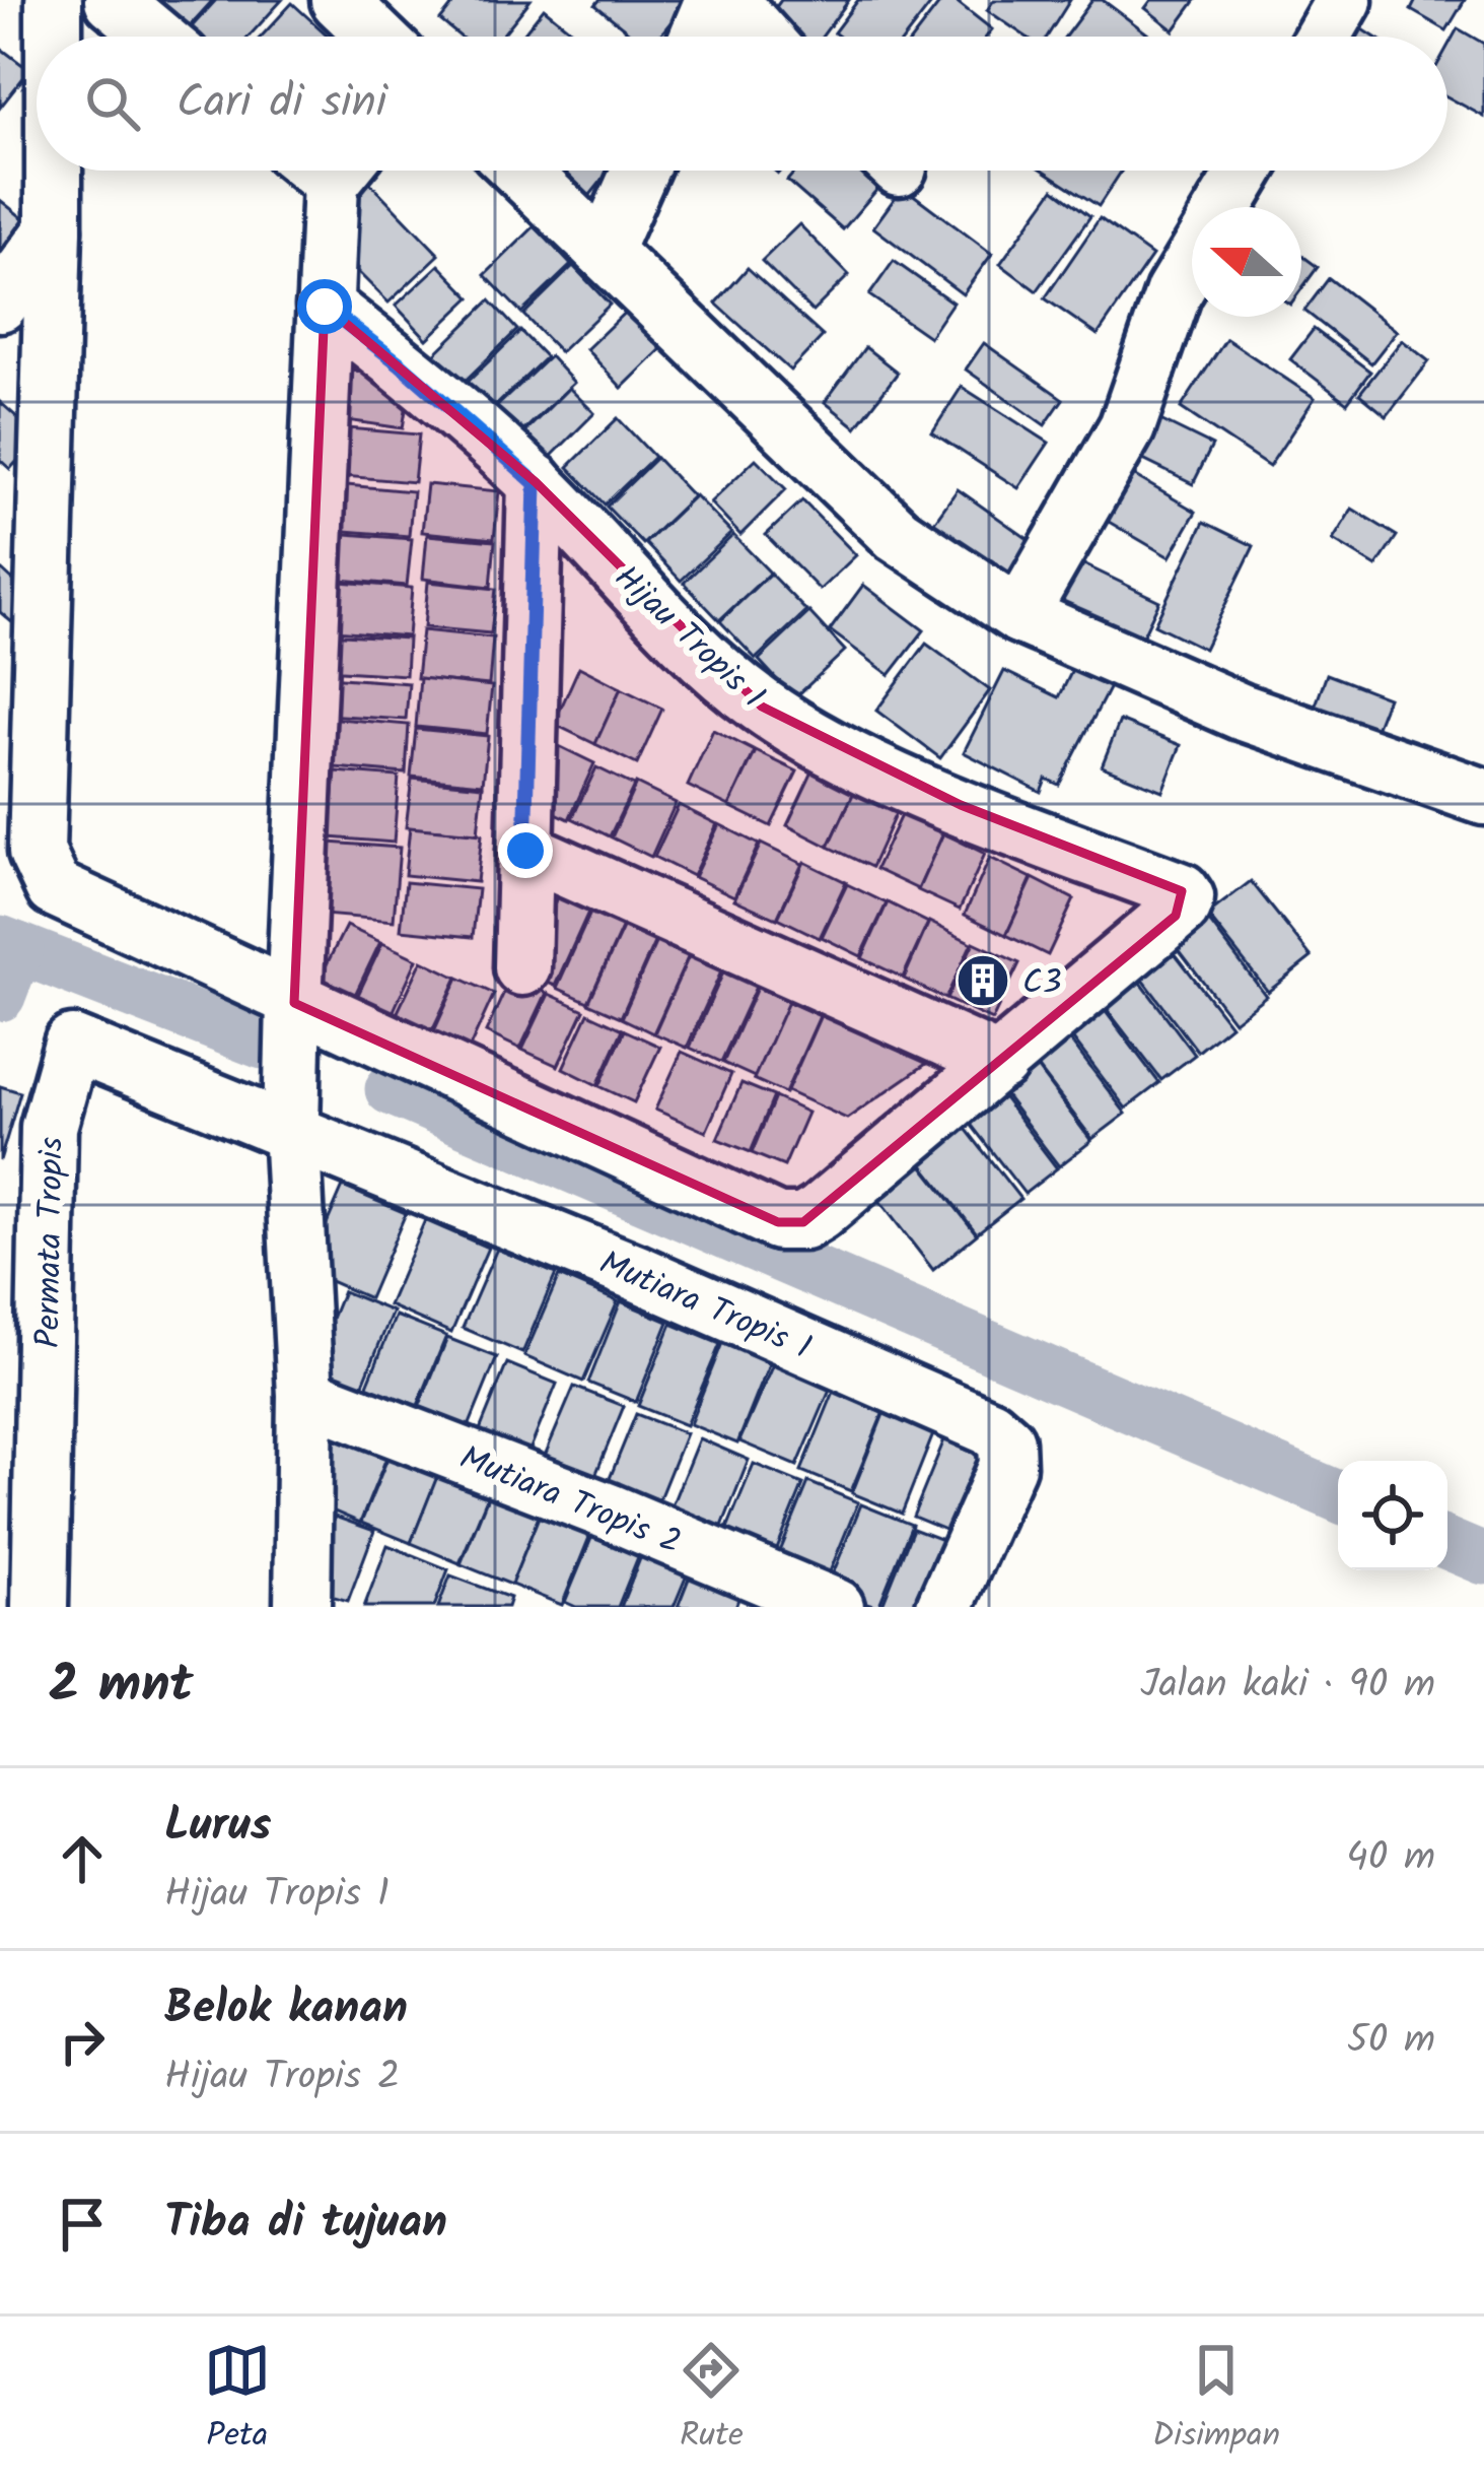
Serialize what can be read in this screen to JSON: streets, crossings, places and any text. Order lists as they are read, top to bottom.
{
  "streets": {
    "street": [
      "Hijau Tropis 1",
      "Permata Tropis",
      "Mutiara Tropis 1",
      "Mutiara Tropis 2"
    ]
  },
  "crossings": [
    ["Permata Tropis", "Mutiara Tropis 1"]
  ],
  "places": {
    "building": ["C3"]
  },
  "north": "left",
  "page": {
    "search": "Cari di sini",
    "heading": ["2 mnt", "Jalan kaki · 90 m"],
    "list": [
      ["Lurus", "Hijau Tropis 1", "40 m"],
      ["Belok kanan", "Hijau Tropis 2", "50 m"],
      "Tiba di tujuan"
    ],
    "nav": ["Peta", "Rute", "Disimpan"]
  }
}
